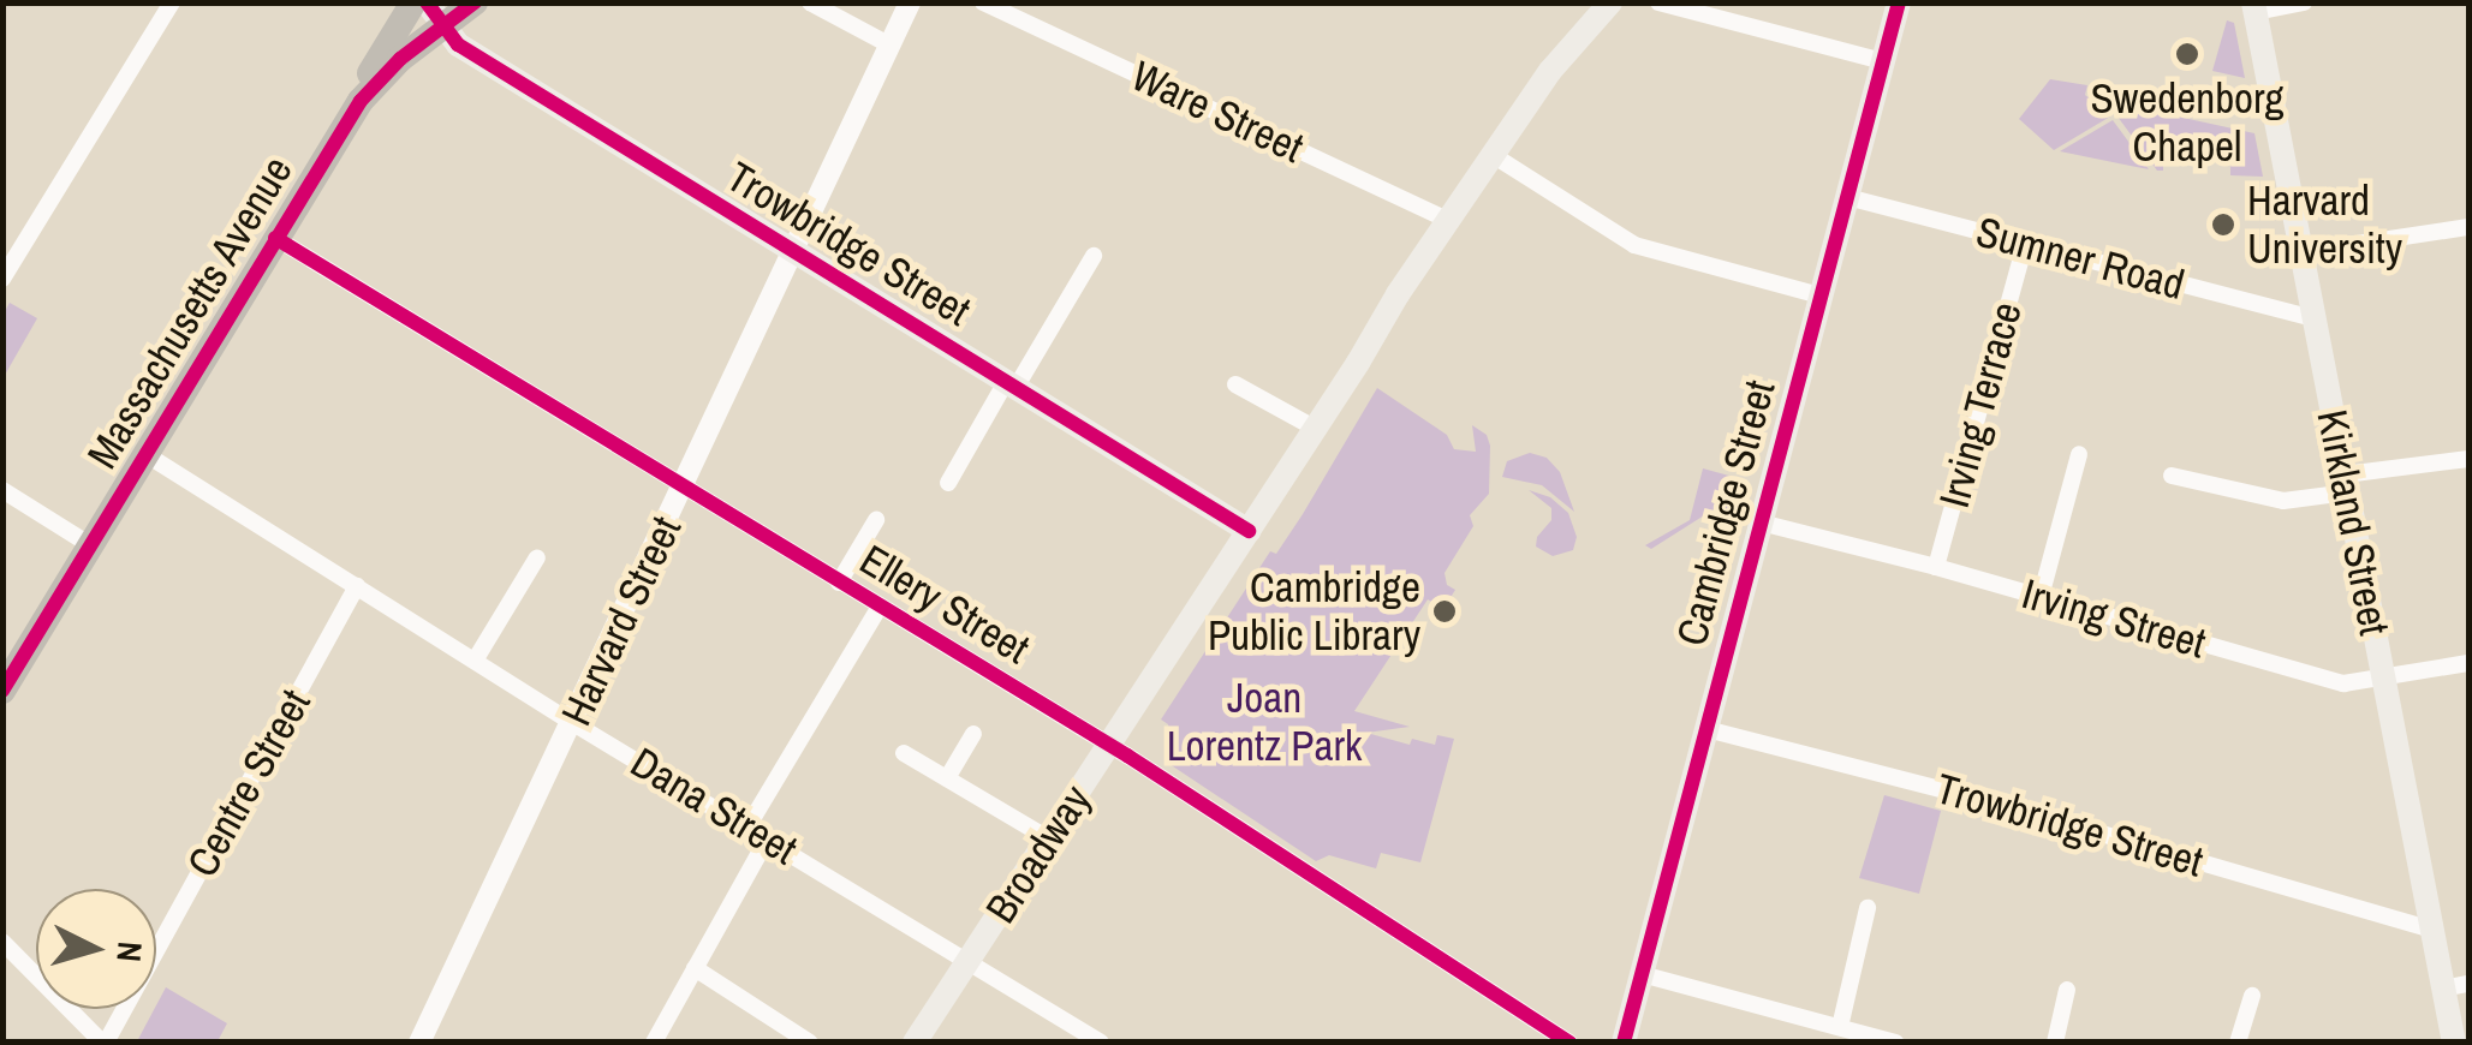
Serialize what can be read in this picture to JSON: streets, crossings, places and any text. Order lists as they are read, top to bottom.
{
  "streets": {
    "main road": [
      "Trowbridge Street",
      "Massachusetts Avenue",
      "Cambridge Street",
      "Kirkland Street",
      "Broadway"
    ],
    "street": [
      "Ware Street",
      "Sumner Road",
      "Irving Terrace",
      "Ellery Street",
      "Irving Street",
      "Harvard Street",
      "Centre Street",
      "Dana Street"
    ]
  },
  "crossings": [
    ["Ware Street", "Broadway"],
    ["Trowbridge Street", "Massachusetts Avenue"],
    ["Trowbridge Street", "Cambridge Street"],
    ["Trowbridge Street", "Kirkland Street"],
    ["Trowbridge Street", "Harvard Street"],
    ["Trowbridge Street", "Broadway"],
    ["Sumner Road", "Irving Terrace"],
    ["Sumner Road", "Cambridge Street"],
    ["Sumner Road", "Kirkland Street"],
    ["Massachusetts Avenue", "Ellery Street"],
    ["Massachusetts Avenue", "Dana Street"],
    ["Irving Terrace", "Irving Street"],
    ["Cambridge Street", "Irving Street"],
    ["Kirkland Street", "Irving Street"],
    ["Ellery Street", "Harvard Street"],
    ["Ellery Street", "Broadway"],
    ["Harvard Street", "Dana Street"],
    ["Centre Street", "Dana Street"],
    ["Dana Street", "Broadway"]
  ],
  "parks": ["Joan Lorentz Park"],
  "places": ["Swedenborg Chapel", "Harvard University", "Cambridge Public Library"],
  "north": "right"
}
